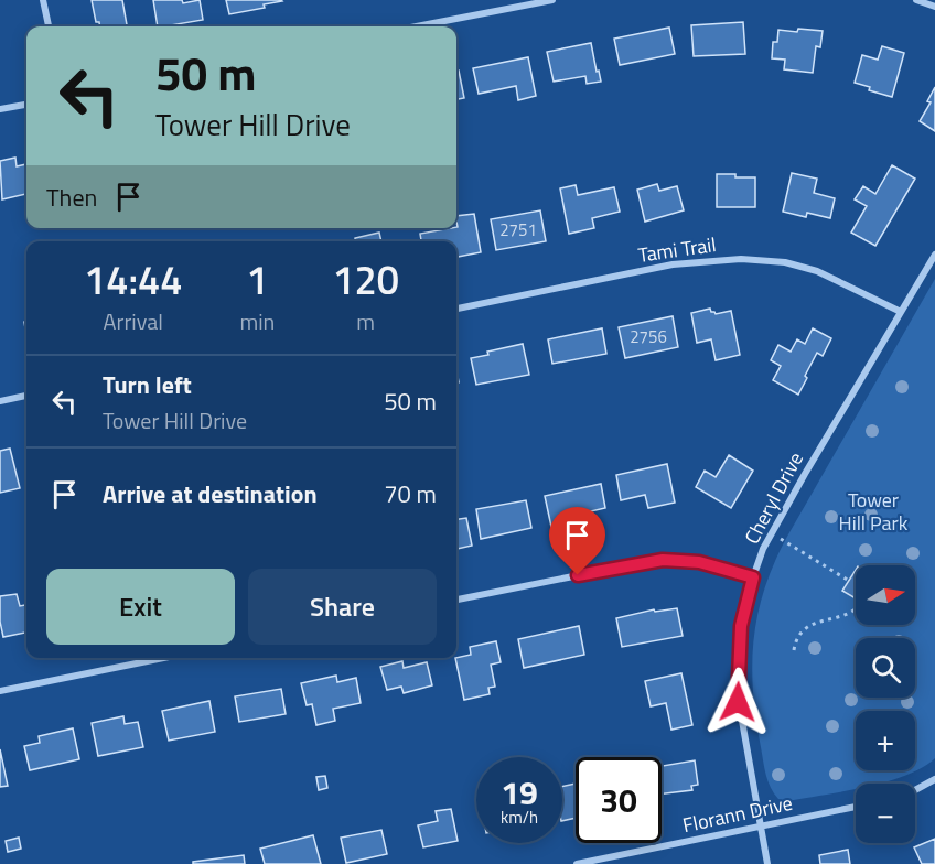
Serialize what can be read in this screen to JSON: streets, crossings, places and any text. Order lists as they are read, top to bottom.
{
  "streets": {
    "street": ["Tami Trail", "Cheryl Drive", "Florann Drive"]
  },
  "crossings": [
    ["Tami Trail", "Cheryl Drive"],
    ["Cheryl Drive", "Florann Drive"]
  ],
  "parks": ["Tower Hill Park"],
  "house_numbers": ["2751", "2756"],
  "north": "right",
  "page": {
    "turn": ["50 m", "Tower Hill Drive"],
    "then": "Then",
    "eta": [
      "14:44",
      "Arrival",
      "1",
      "min",
      "120",
      "m"
    ],
    "list": [
      {
        "name": "Turn left",
        "note": "Tower Hill Drive",
        "value": "50 m"
      },
      {
        "name": "Arrive at destination",
        "value": "70 m"
      }
    ],
    "buttons": ["Exit", "Share"],
    "map_buttons": ["+", "−"],
    "speed": "19 km/h",
    "limit": "30"
  }
}
